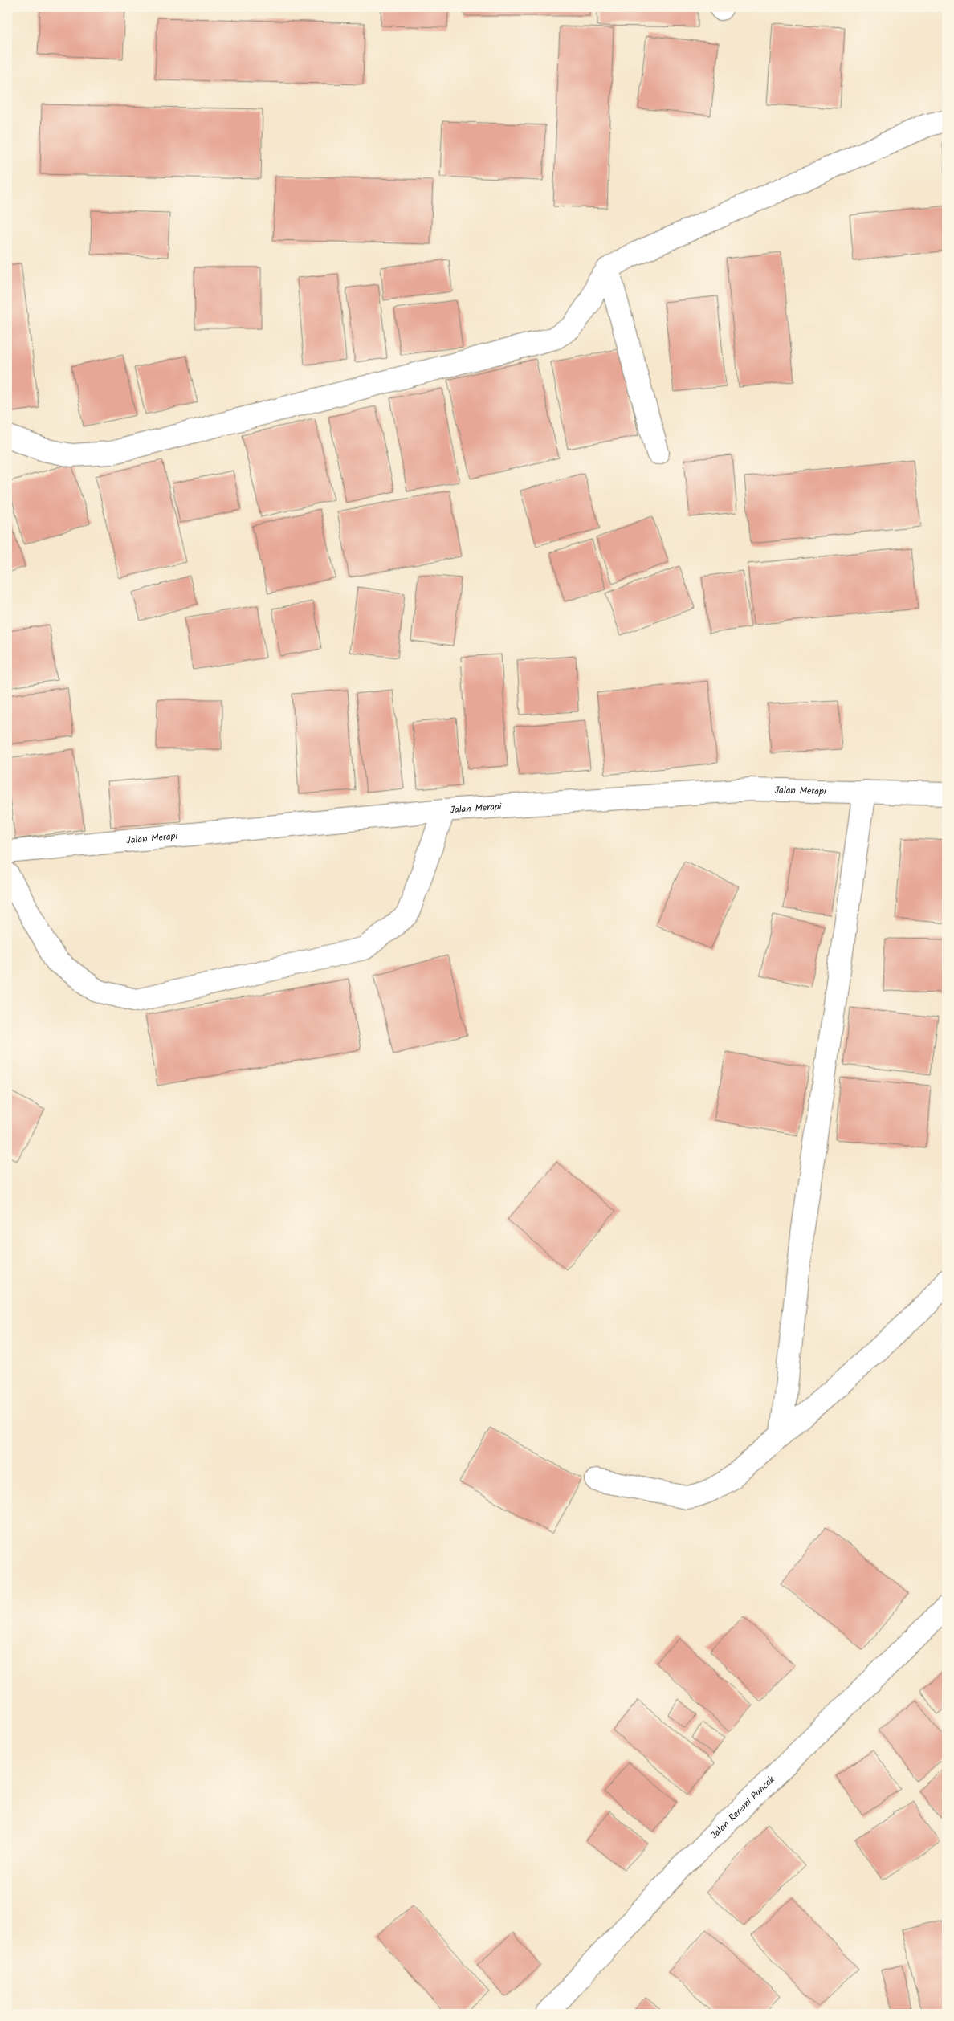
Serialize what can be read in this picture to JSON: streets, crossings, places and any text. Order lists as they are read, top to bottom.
{
  "streets": {
    "street": ["Jalan Merapi", "Jalan Reremi Puncak"]
  }
}
